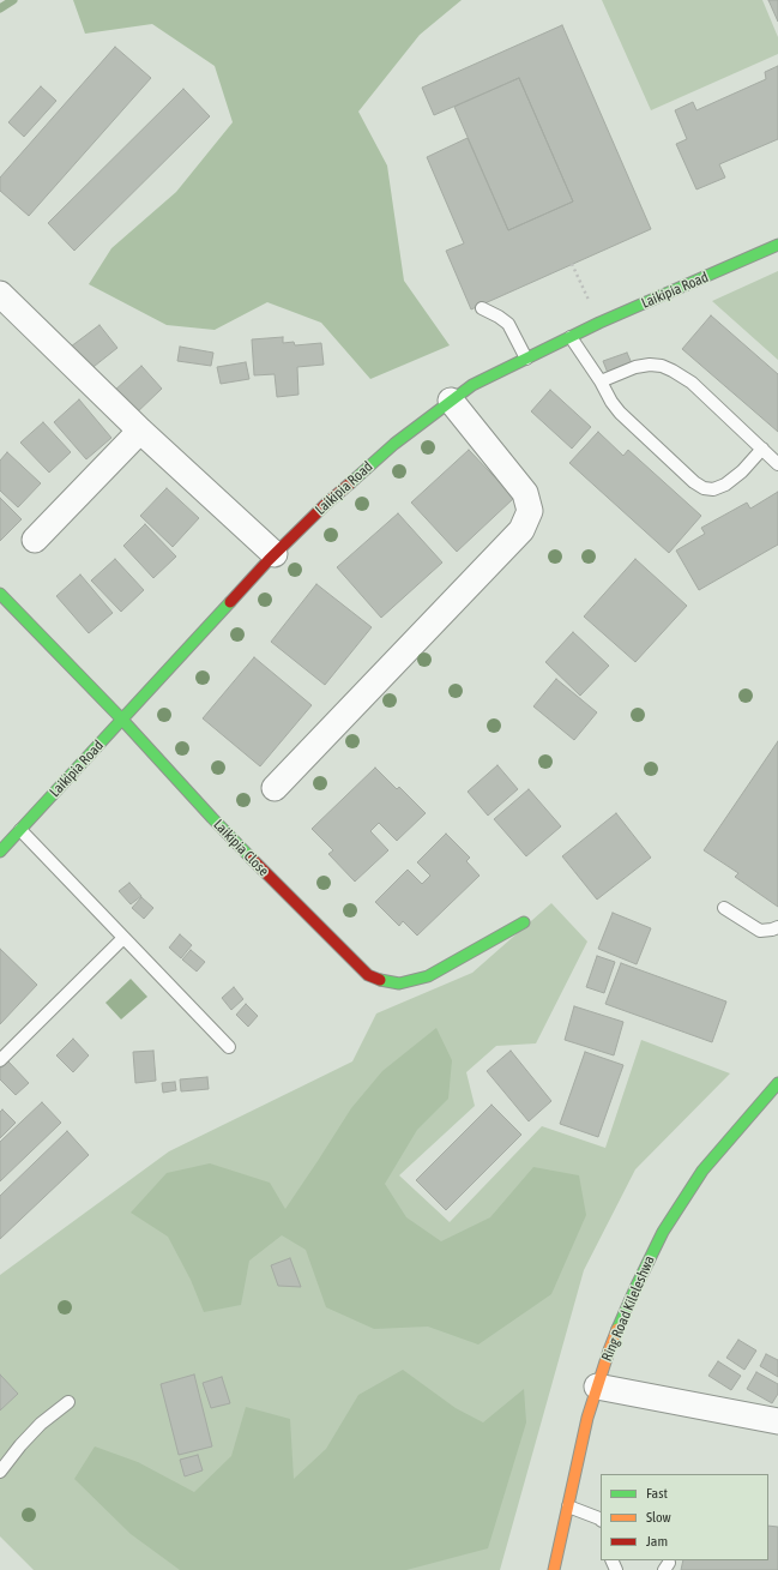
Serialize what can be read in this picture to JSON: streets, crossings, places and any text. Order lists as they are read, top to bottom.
{
  "streets": {
    "street": ["Laikipia Road", "Laikipia Close", "Ring Road Kileleshwa"]
  },
  "crossings": [
    ["Laikipia Road", "Laikipia Close"]
  ],
  "legend": ["Fast", "Slow", "Jam"]
}
